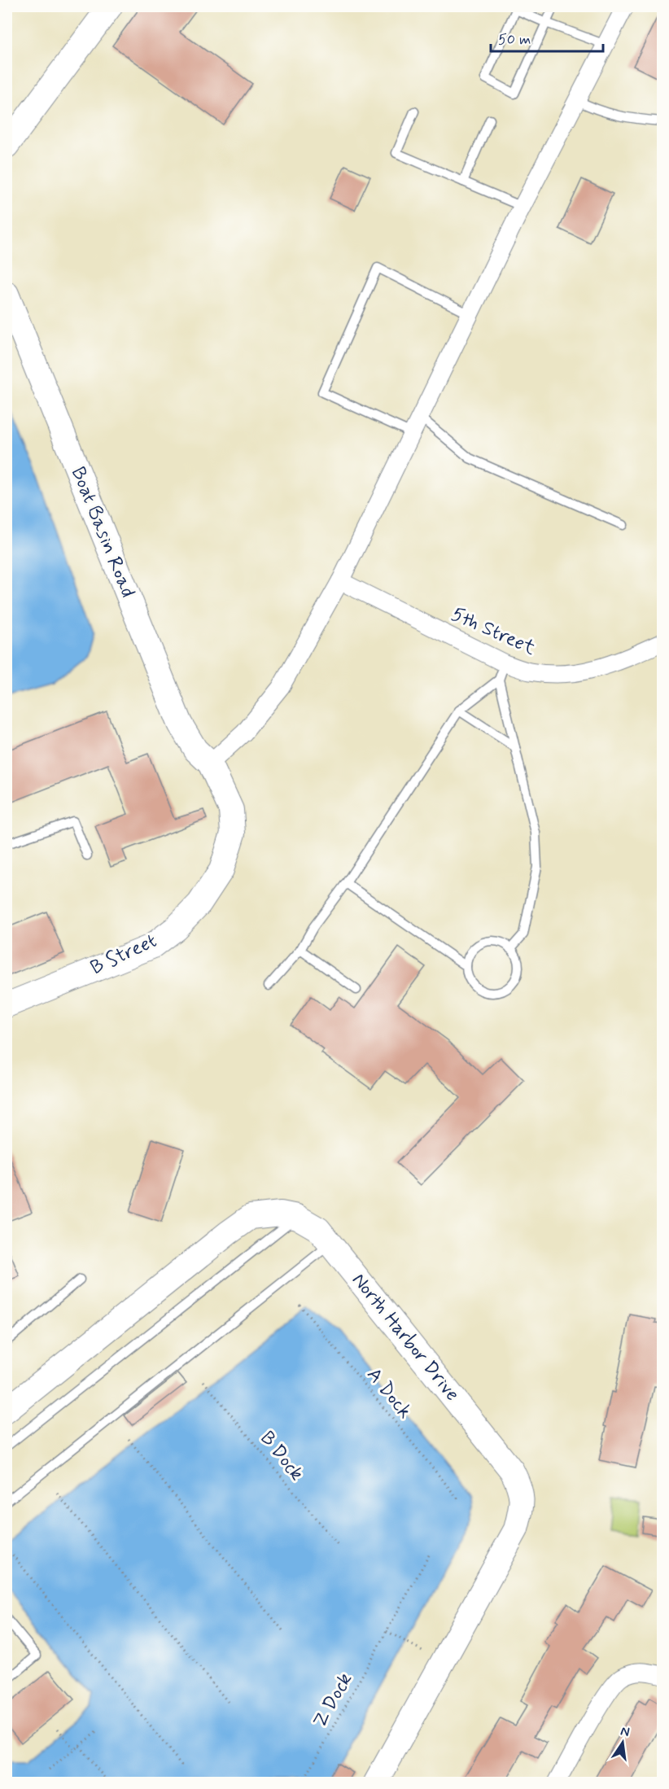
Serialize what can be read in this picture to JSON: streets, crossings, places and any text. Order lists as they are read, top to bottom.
{
  "streets": {
    "street": [
      "Boat Basin Road",
      "5th Street",
      "B Street",
      "North Harbor Drive"
    ],
    "path": ["A Dock", "B Dock", "Z Dock"]
  },
  "crossings": [
    ["Boat Basin Road", "B Street"]
  ],
  "scale_bar": "50 m",
  "north": "top"
}
